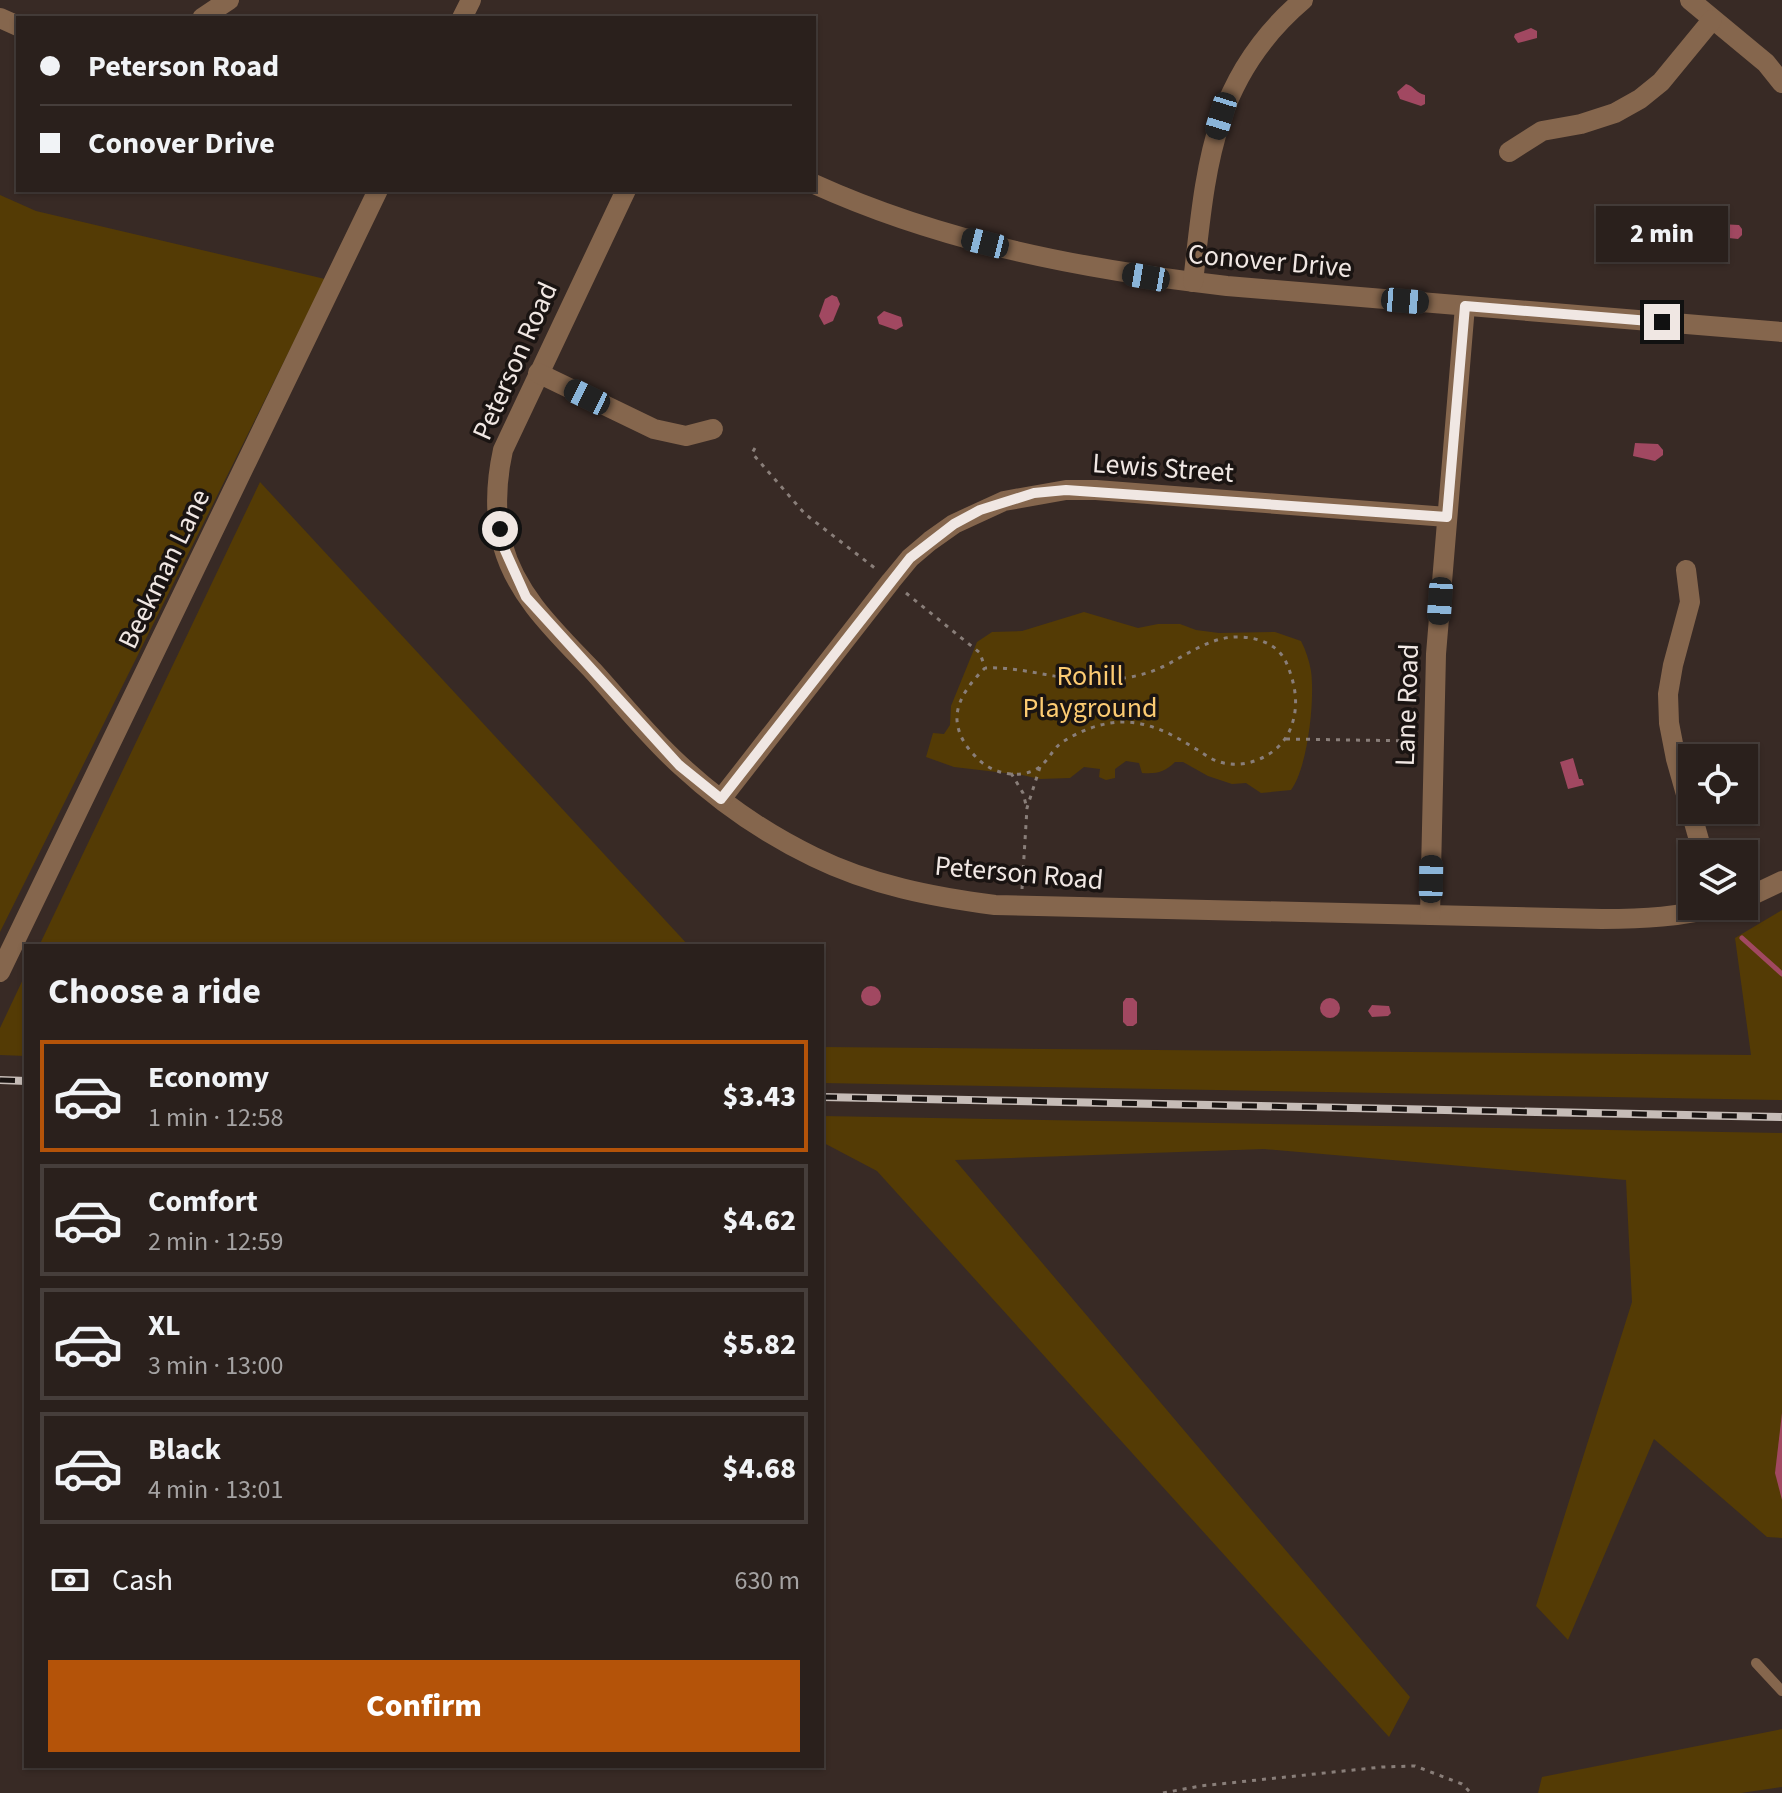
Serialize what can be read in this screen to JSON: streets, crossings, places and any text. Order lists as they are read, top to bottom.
{
  "streets": {
    "street": [
      "Conover Drive",
      "Peterson Road",
      "Lewis Street",
      "Beekman Lane",
      "Lane Road"
    ]
  },
  "crossings": [
    ["Conover Drive", "Lane Road"],
    ["Peterson Road", "Lewis Street"],
    ["Peterson Road", "Lane Road"],
    ["Lewis Street", "Lane Road"]
  ],
  "parks": ["Rohill Playground"],
  "page": {
    "banner": ["Peterson Road", "Conover Drive"],
    "bubble": "2 min",
    "heading": "Choose a ride",
    "list": [
      {
        "name": "Economy",
        "note": "1 min · 12:58",
        "value": "$3.43"
      },
      {
        "name": "Comfort",
        "note": "2 min · 12:59",
        "value": "$4.62"
      },
      {
        "name": "XL",
        "note": "3 min · 13:00",
        "value": "$5.82"
      },
      {
        "name": "Black",
        "note": "4 min · 13:01",
        "value": "$4.68"
      }
    ],
    "pay": ["Cash", "630 m"],
    "buttons": "Confirm"
  }
}
